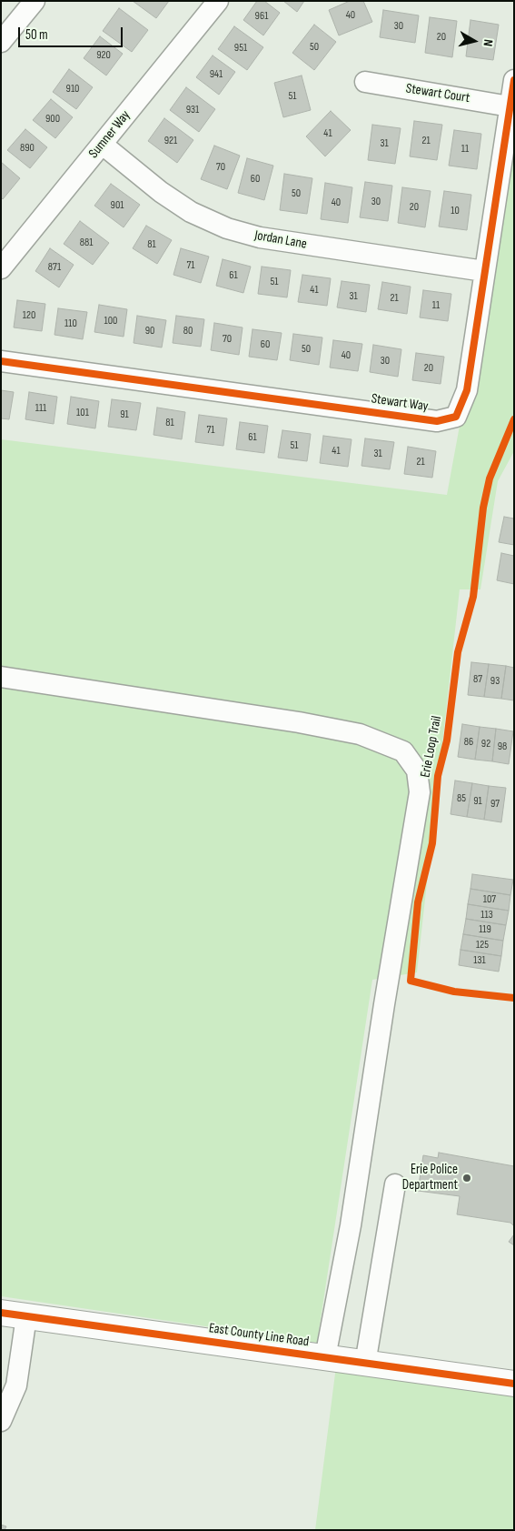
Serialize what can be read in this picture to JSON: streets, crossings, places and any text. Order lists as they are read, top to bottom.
{
  "streets": {
    "main road": ["East County Line Road"],
    "street": [
      "Stewart Court",
      "Sumner Way",
      "Jordan Lane",
      "Stewart Way"
    ],
    "cycle path": ["Erie Loop Trail"]
  },
  "crossings": [
    ["Stewart Court", "Stewart Way"],
    ["Sumner Way", "Jordan Lane"],
    ["Jordan Lane", "Stewart Way"]
  ],
  "places": ["Erie Police Department"],
  "house_numbers": [
    "40",
    "961",
    "30",
    "20",
    "50",
    "951",
    "920",
    "941",
    "910",
    "51",
    "931",
    "900",
    "41",
    "921",
    "21",
    "31",
    "890",
    "11",
    "70",
    "60",
    "50",
    "30",
    "40",
    "901",
    "20",
    "10",
    "881",
    "81",
    "71",
    "871",
    "61",
    "51",
    "41",
    "31",
    "21",
    "11",
    "120",
    "100",
    "110",
    "90",
    "80",
    "70",
    "60",
    "50",
    "40",
    "30",
    "20",
    "111",
    "101",
    "91",
    "81",
    "71",
    "61",
    "51",
    "41",
    "31",
    "21",
    "87",
    "93",
    "86",
    "92",
    "98",
    "85",
    "91",
    "97",
    "107",
    "113",
    "119",
    "125",
    "131"
  ],
  "scale_bar": "50 m",
  "north": "right"
}
